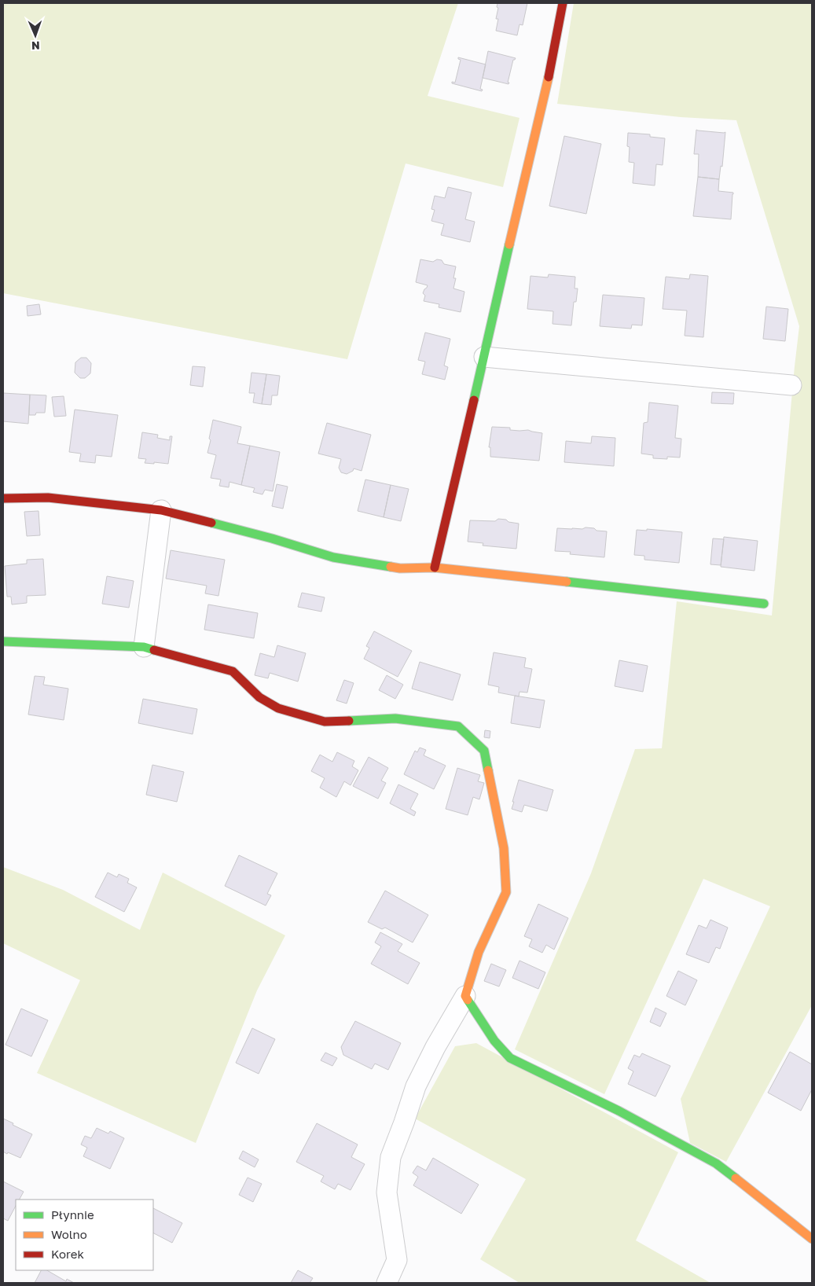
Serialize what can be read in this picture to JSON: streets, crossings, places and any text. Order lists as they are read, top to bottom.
{
  "legend": ["Płynnie", "Wolno", "Korek"],
  "north": "bottom"
}
